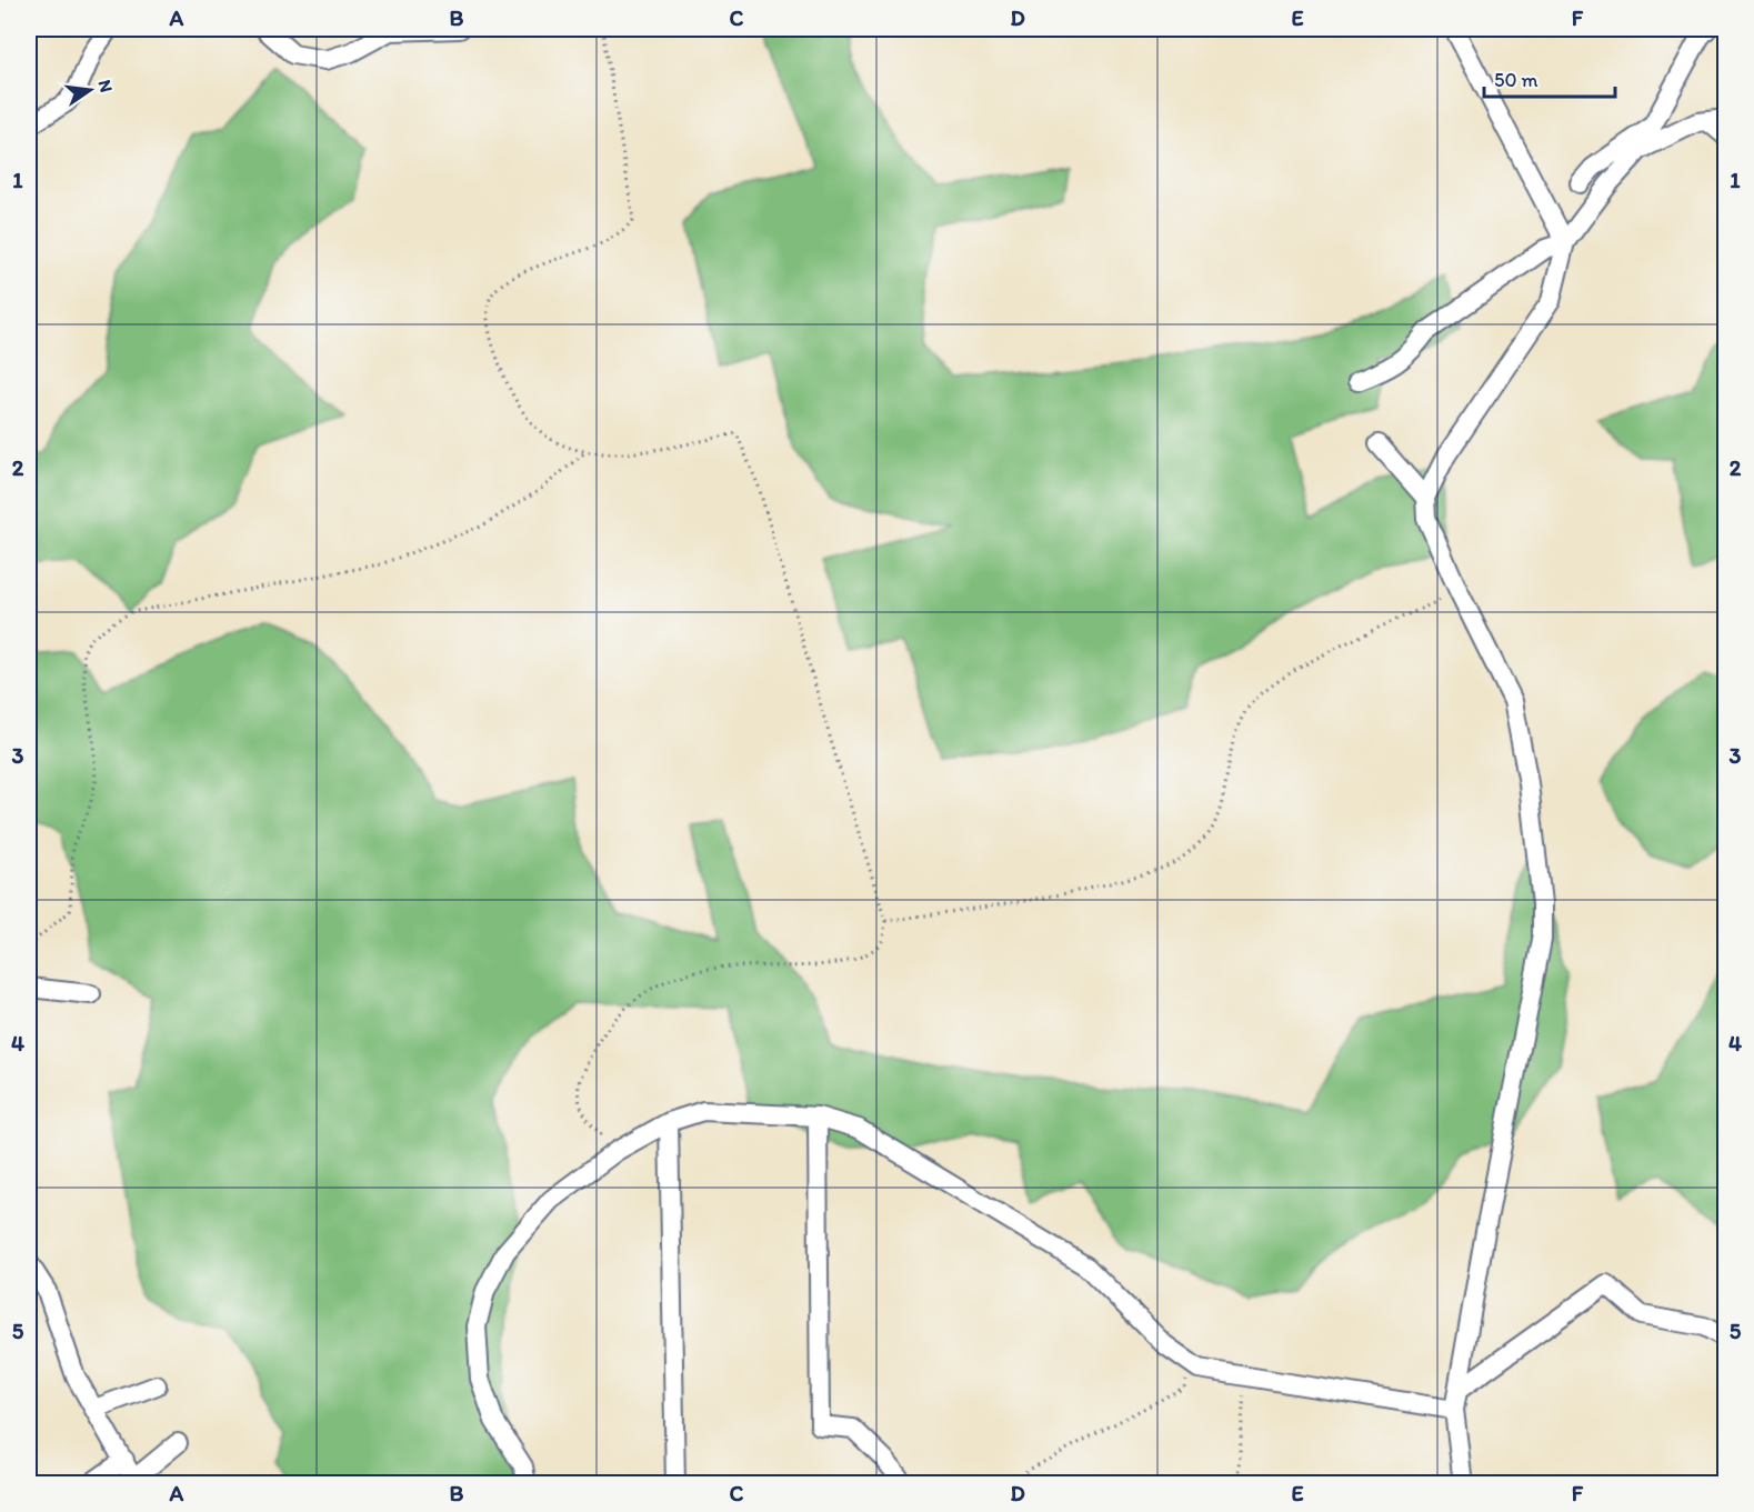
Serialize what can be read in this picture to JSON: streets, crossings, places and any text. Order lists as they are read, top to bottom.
{
  "scale_bar": "50 m",
  "north": "right",
  "grid": {
    "columns": [
      "A",
      "B",
      "C",
      "D",
      "E",
      "F"
    ],
    "rows": [
      "1",
      "2",
      "3",
      "4",
      "5"
    ]
  }
}
